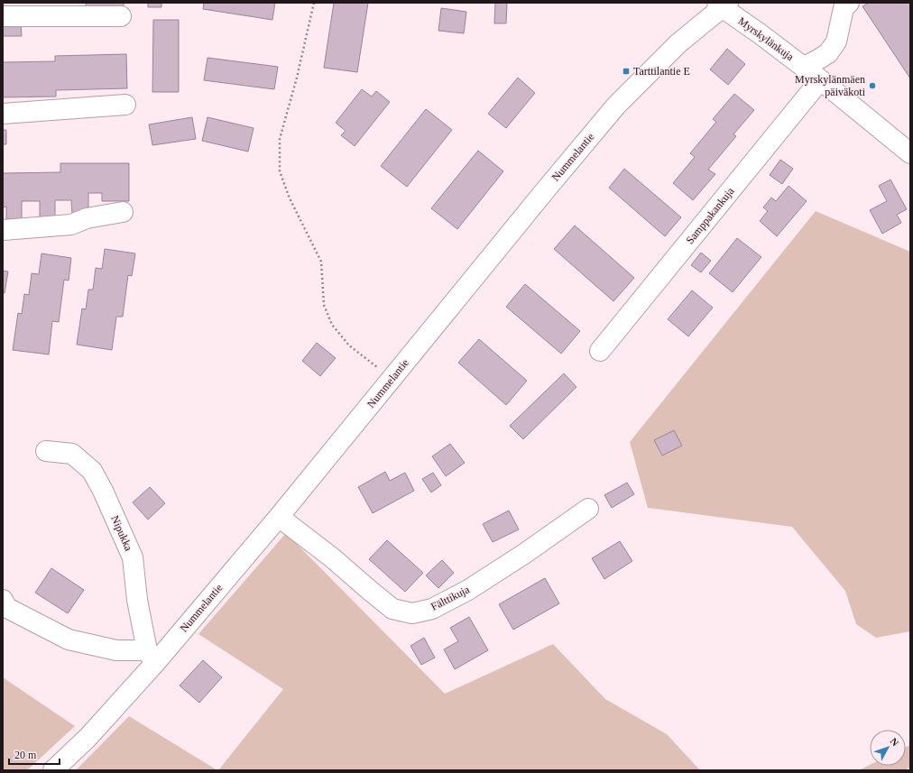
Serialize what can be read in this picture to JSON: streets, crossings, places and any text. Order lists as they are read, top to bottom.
{
  "streets": {
    "street": [
      "Myrskylänkuja",
      "Nummelantie",
      "Samppakankuja",
      "Nipukka",
      "Fälttikuja"
    ]
  },
  "crossings": [
    ["Myrskylänkuja", "Nummelantie"],
    ["Myrskylänkuja", "Samppakankuja"],
    ["Nummelantie", "Nipukka"],
    ["Nummelantie", "Fälttikuja"]
  ],
  "places": {
    "transit": ["Tarttilantie E"],
    "other": ["Myrskylänmäen päiväkoti"]
  },
  "scale_bar": "20 m",
  "north": "top right"
}
